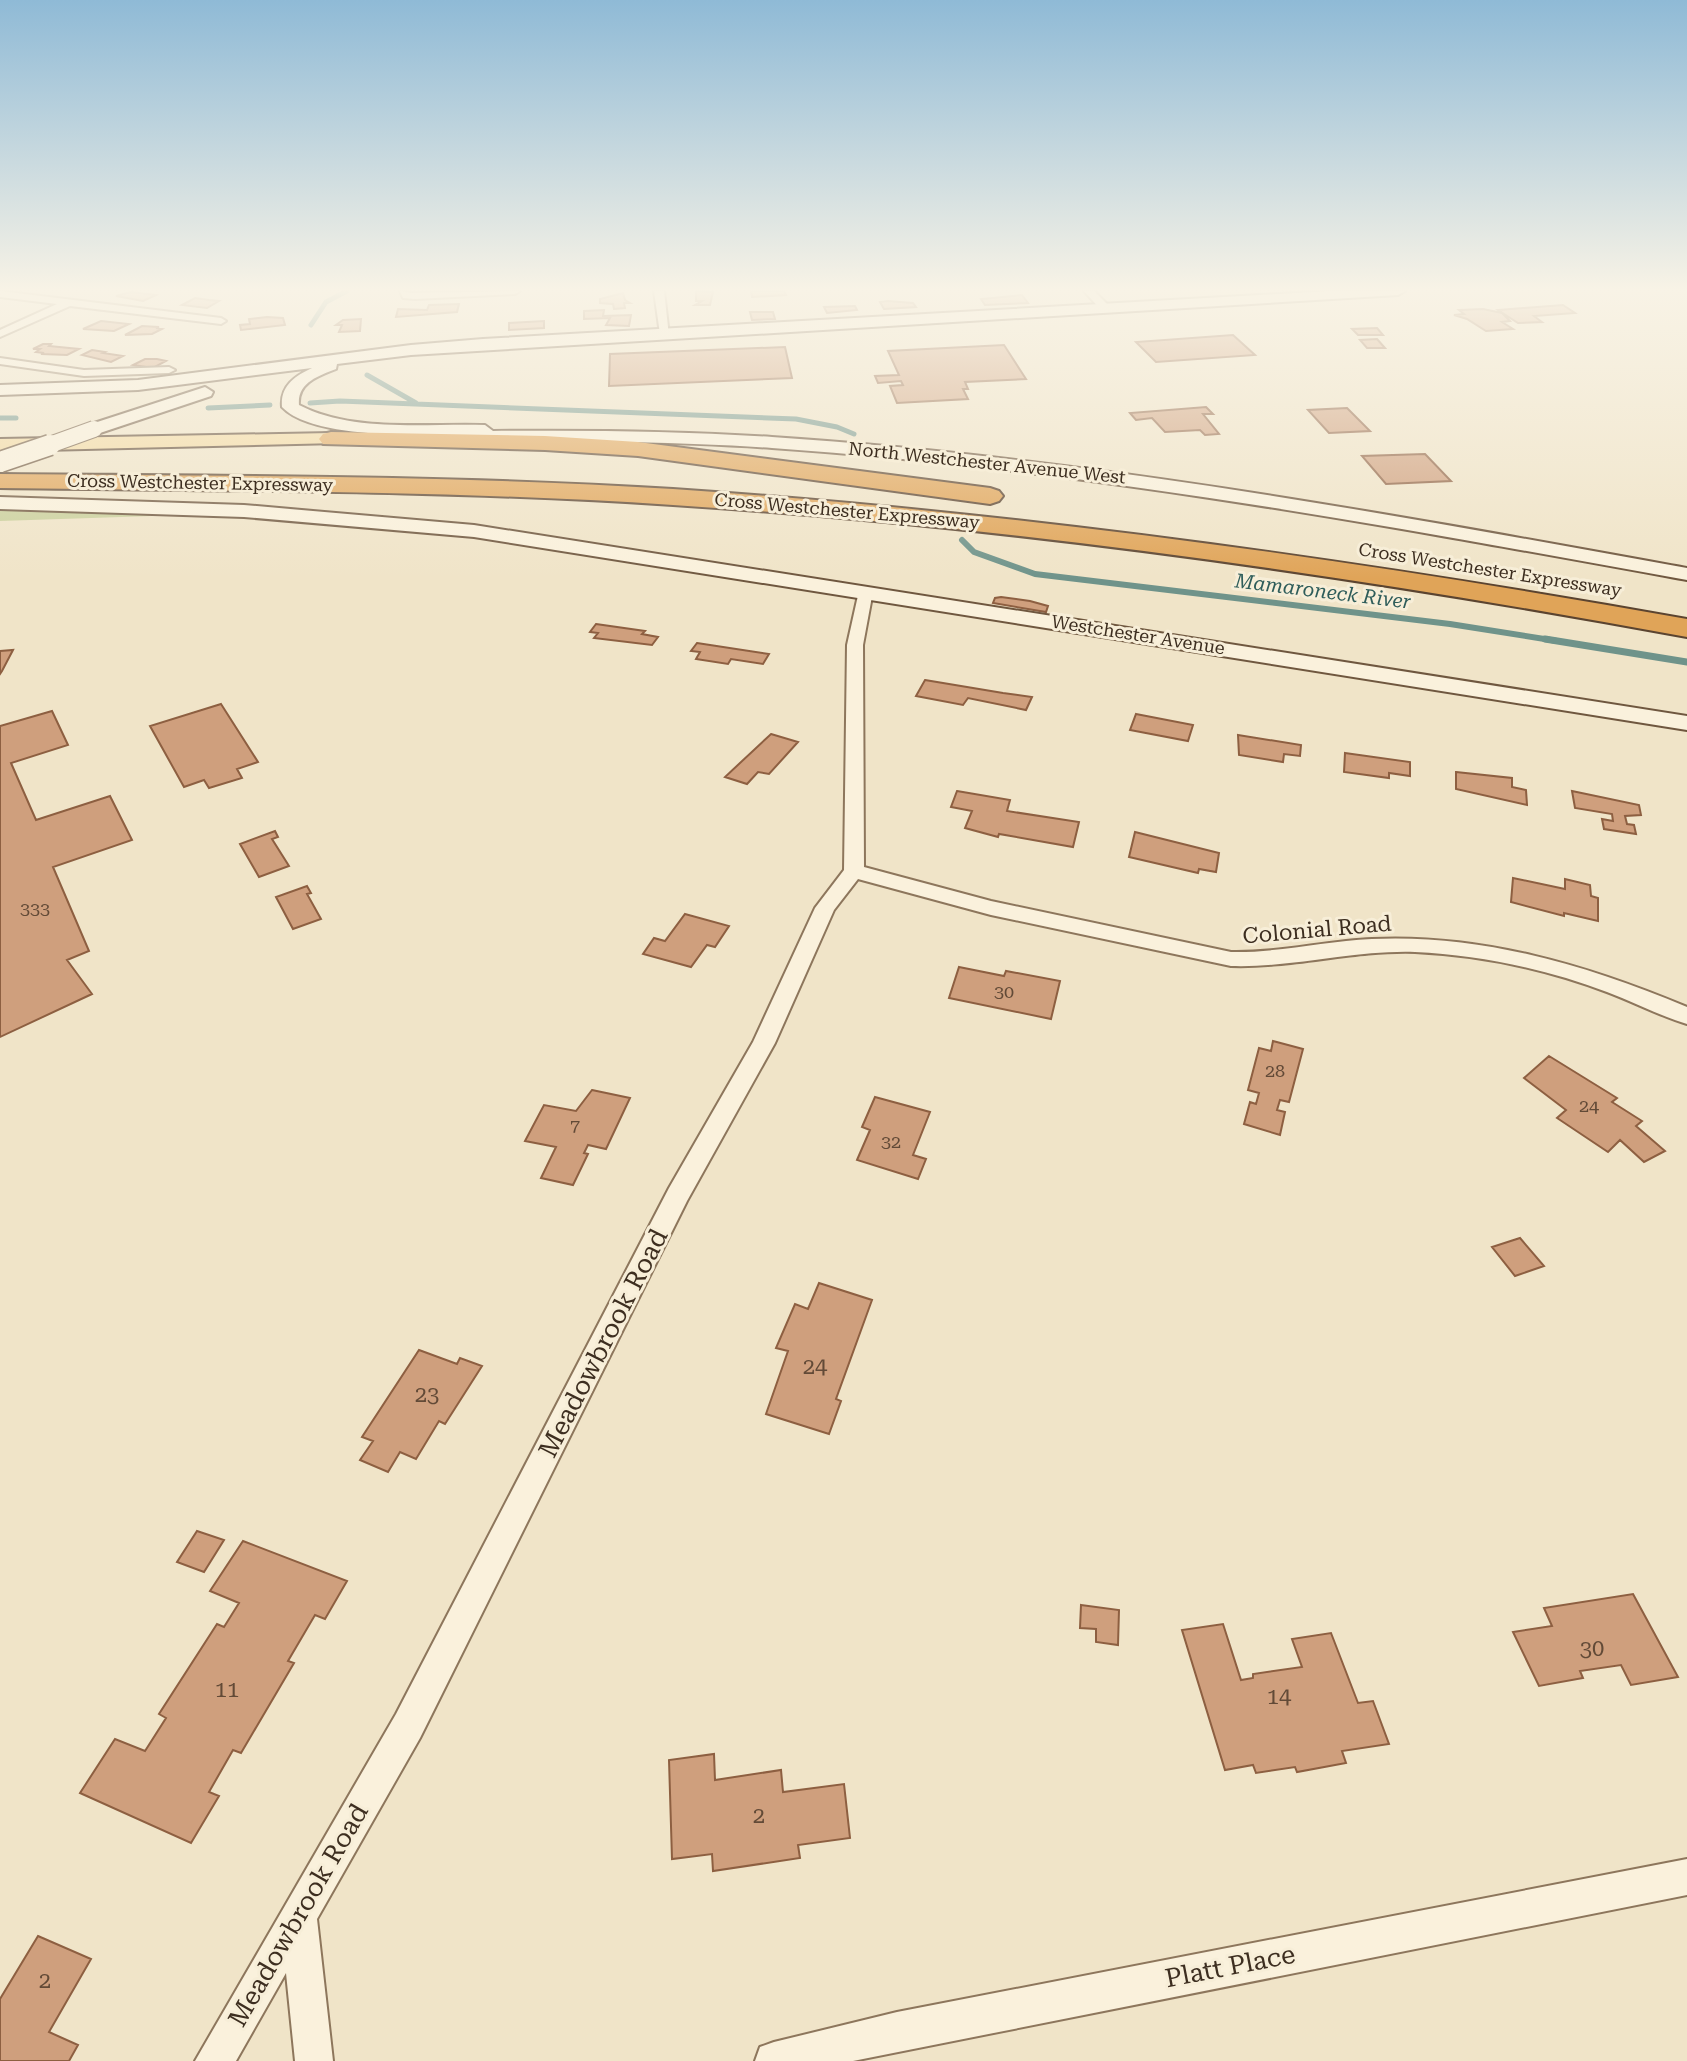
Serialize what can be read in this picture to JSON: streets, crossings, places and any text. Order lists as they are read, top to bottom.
{
  "streets": {
    "highway": ["Cross Westchester Expressway"],
    "main road": ["North Westchester Avenue West", "Westchester Avenue"],
    "street": ["Colonial Road", "Meadowbrook Road", "Platt Place"]
  },
  "crossings": [
    ["Colonial Road", "Meadowbrook Road"]
  ],
  "water": ["Mamaroneck River"],
  "house_numbers": [
    "333",
    "30",
    "28",
    "24",
    "7",
    "32",
    "24",
    "23",
    "30",
    "11",
    "14",
    "2",
    "2"
  ]
}
